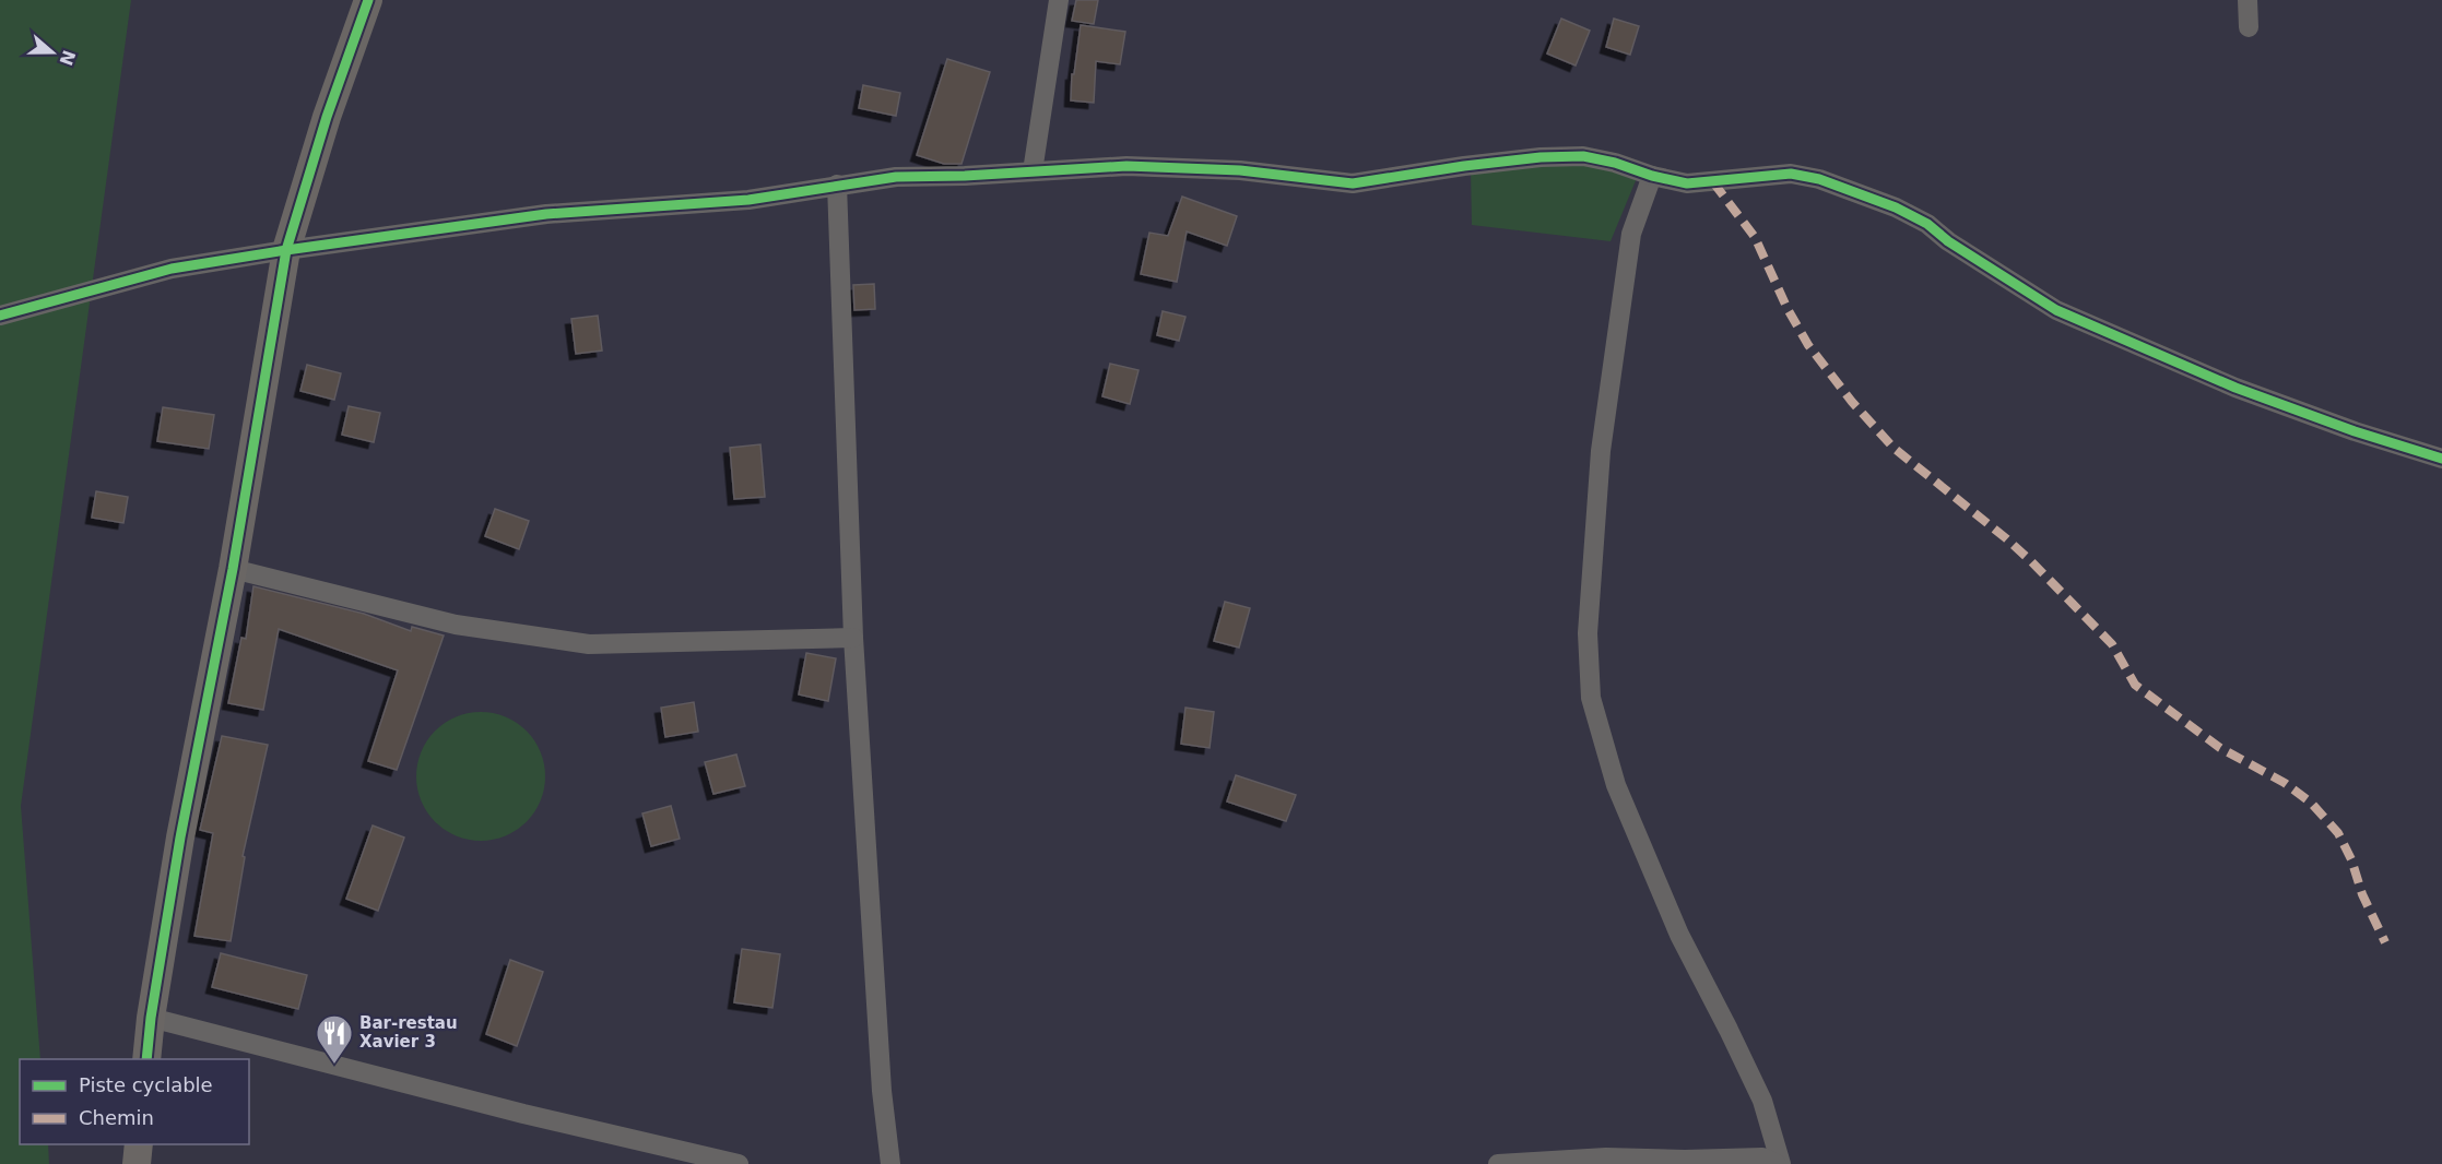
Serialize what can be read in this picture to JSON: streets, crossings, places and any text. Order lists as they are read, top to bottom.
{
  "places": {
    "restaurant": ["Bar-restau Xavier 3"]
  },
  "legend": ["Piste cyclable", "Chemin"],
  "north": "right"
}
